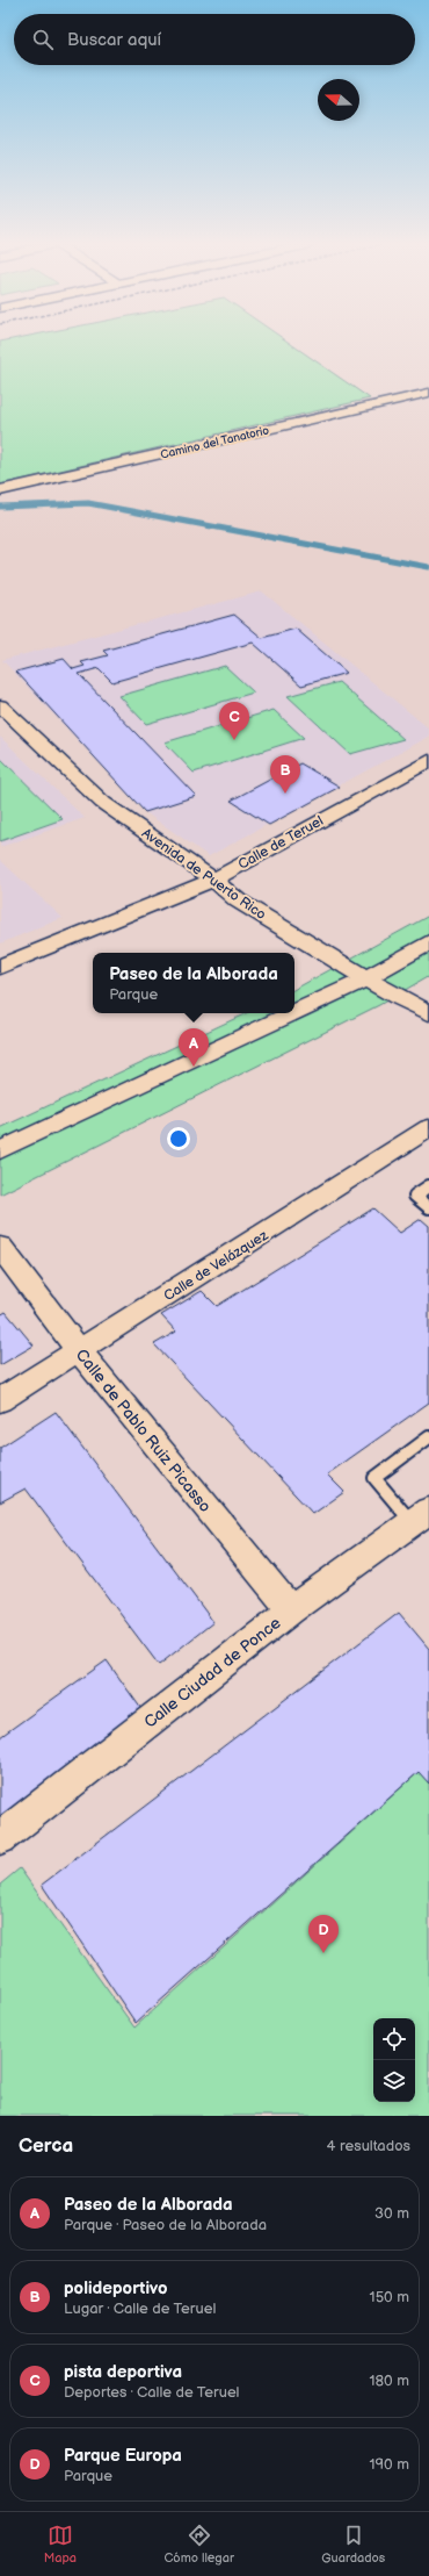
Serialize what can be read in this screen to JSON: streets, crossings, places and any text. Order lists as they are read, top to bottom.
{
  "streets": {
    "street": [
      "Camino del Tanatorio",
      "Calle de Teruel",
      "Avenida de Puerto Rico",
      "Calle de Velázquez",
      "Calle de Pablo Ruiz Picasso",
      "Calle Ciudad de Ponce"
    ]
  },
  "crossings": [
    ["Calle de Teruel", "Avenida de Puerto Rico"],
    ["Calle de Velázquez", "Calle de Pablo Ruiz Picasso"],
    ["Calle de Pablo Ruiz Picasso", "Calle Ciudad de Ponce"]
  ],
  "north": "left",
  "page": {
    "search": "Buscar aquí",
    "pins": [
      "C",
      "B",
      "A",
      "D"
    ],
    "popup": ["Paseo de la Alborada", "Parque"],
    "heading": ["Cerca", "4 resultados"],
    "list": [
      {
        "mark": "A",
        "name": "Paseo de la Alborada",
        "note": "Parque · Paseo de la Alborada",
        "value": "30 m"
      },
      {
        "mark": "B",
        "name": "polideportivo",
        "note": "Lugar · Calle de Teruel",
        "value": "150 m"
      },
      {
        "mark": "C",
        "name": "pista deportiva",
        "note": "Deportes · Calle de Teruel",
        "value": "180 m"
      },
      {
        "mark": "D",
        "name": "Parque Europa",
        "note": "Parque",
        "value": "190 m"
      }
    ],
    "nav": ["Mapa", "Cómo llegar", "Guardados"]
  }
}
